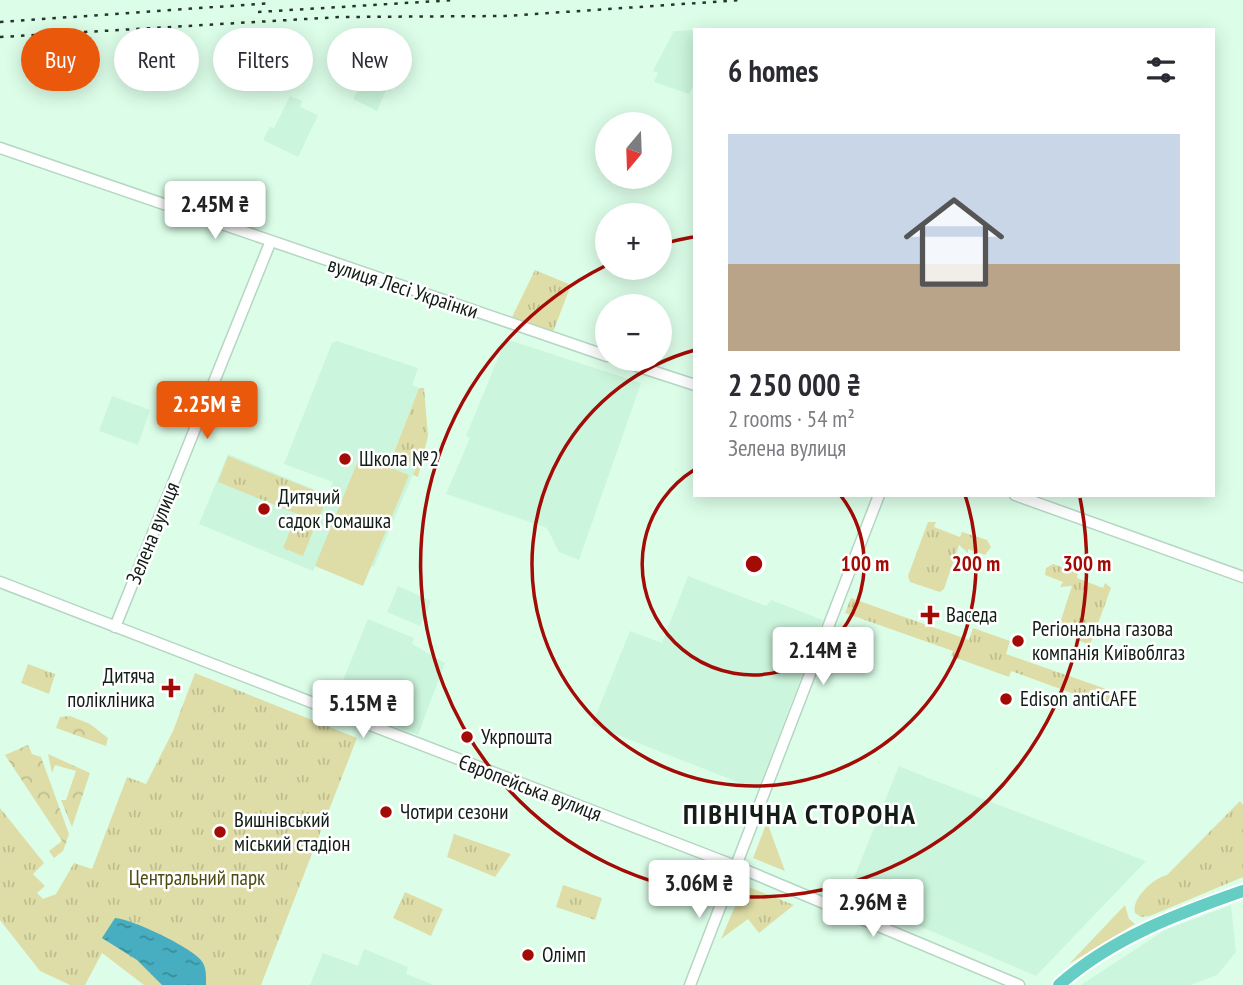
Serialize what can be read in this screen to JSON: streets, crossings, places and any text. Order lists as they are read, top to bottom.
{
  "streets": {
    "street": ["вулиця Лесі Українки", "Зелена вулиця", "Європейська вулиця"]
  },
  "crossings": [
    ["вулиця Лесі Українки", "Зелена вулиця"],
    ["Зелена вулиця", "Європейська вулиця"]
  ],
  "districts": ["ПІВНІЧНА СТОРОНА"],
  "parks": ["Центральний парк"],
  "places": {
    "other": [
      "Школа №2",
      "Дитячий садок Ромашка",
      "Регіональна газова компанія Київоблгаз",
      "Edison antiCAFE",
      "Укрпошта",
      "Чотири сезони",
      "Вишнівський міський стадіон",
      "Олімп"
    ],
    "health": ["Васеда", "Дитяча полікліника"]
  },
  "north": "bottom",
  "page": {
    "chip": [
      "Buy",
      "Rent",
      "Filters",
      "New"
    ],
    "heading": "6 homes",
    "map_buttons": ["+", "−"],
    "list": [
      {
        "name": "2 250 000 ₴",
        "note": "2 rooms · 54 m² · Зелена вулиця"
      }
    ],
    "price": [
      "2.45M ₴",
      "2.25M ₴",
      "2.14M ₴",
      "5.15M ₴",
      "3.06M ₴",
      "2.96M ₴"
    ]
  },
  "rings": ["100 m", "200 m", "300 m"]
}
